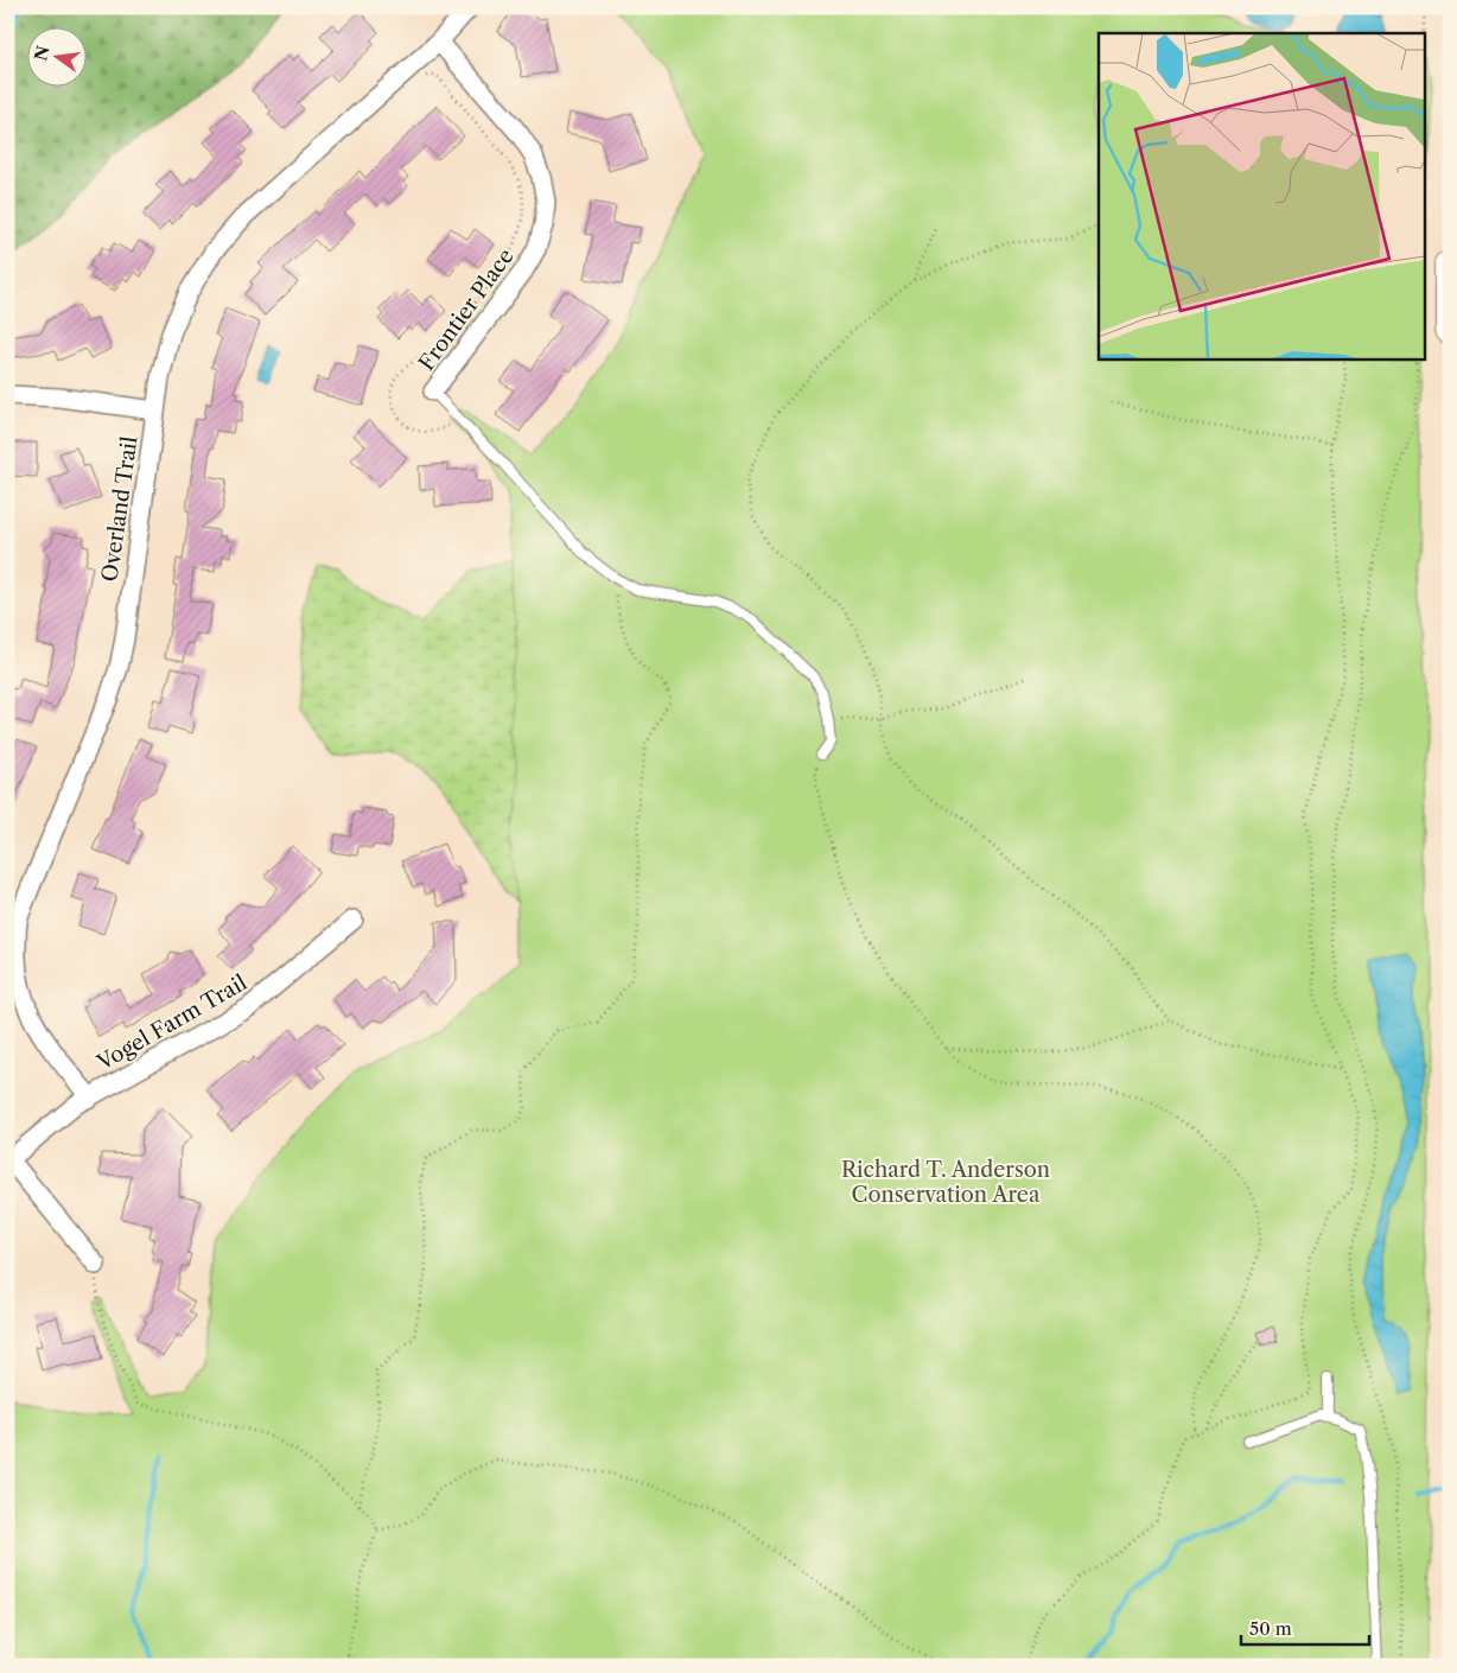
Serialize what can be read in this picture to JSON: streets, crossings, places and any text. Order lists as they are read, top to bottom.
{
  "streets": {
    "street": ["Frontier Place", "Overland Trail", "Vogel Farm Trail"]
  },
  "crossings": [
    ["Frontier Place", "Overland Trail"],
    ["Overland Trail", "Vogel Farm Trail"]
  ],
  "parks": ["Richard T. Anderson Conservation Area"],
  "scale_bar": "50 m",
  "north": "left"
}
